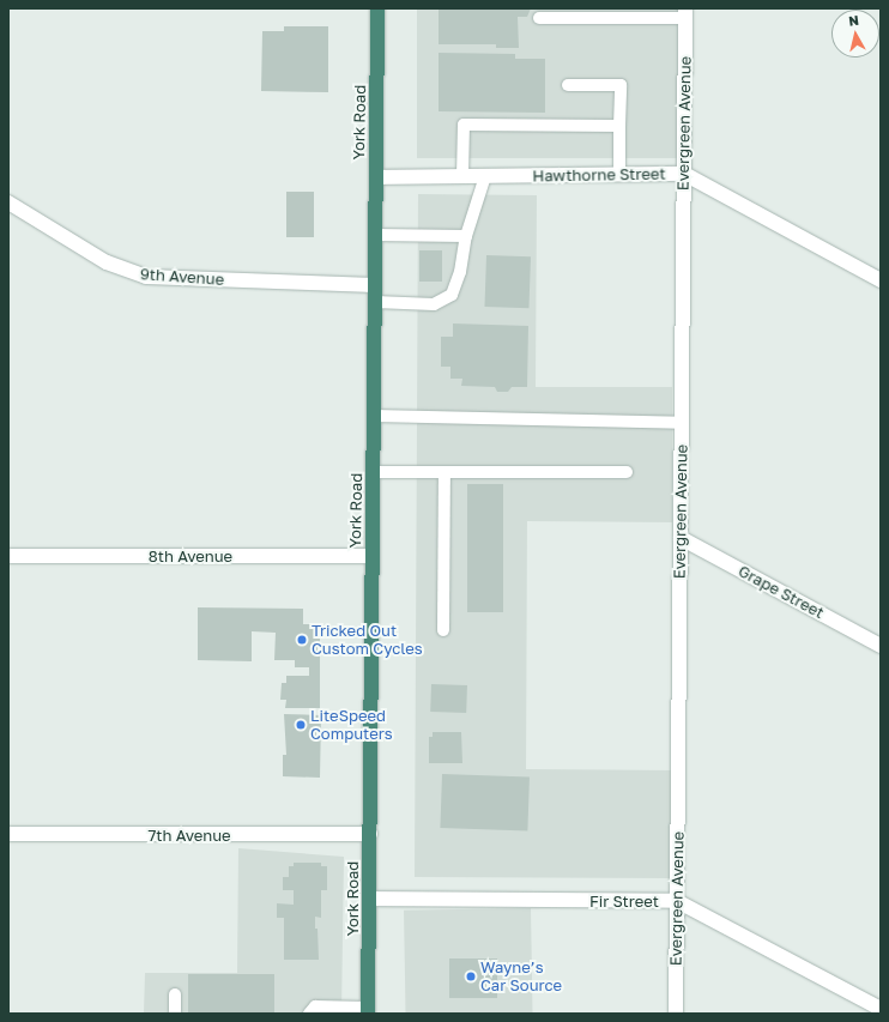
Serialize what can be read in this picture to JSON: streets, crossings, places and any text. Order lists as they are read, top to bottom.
{
  "streets": {
    "highway": ["York Road"],
    "street": [
      "Evergreen Avenue",
      "Hawthorne Street",
      "9th Avenue",
      "8th Avenue",
      "Grape Street",
      "7th Avenue",
      "Fir Street"
    ]
  },
  "crossings": [
    ["York Road", "Hawthorne Street"],
    ["York Road", "9th Avenue"],
    ["York Road", "8th Avenue"],
    ["York Road", "7th Avenue"],
    ["York Road", "Fir Street"],
    ["Evergreen Avenue", "Hawthorne Street"],
    ["Evergreen Avenue", "Grape Street"],
    ["Evergreen Avenue", "Fir Street"]
  ],
  "places": ["Tricked Out Custom Cycles", "LiteSpeed Computers", "Wayne’s Car Source"],
  "north": "top"
}
